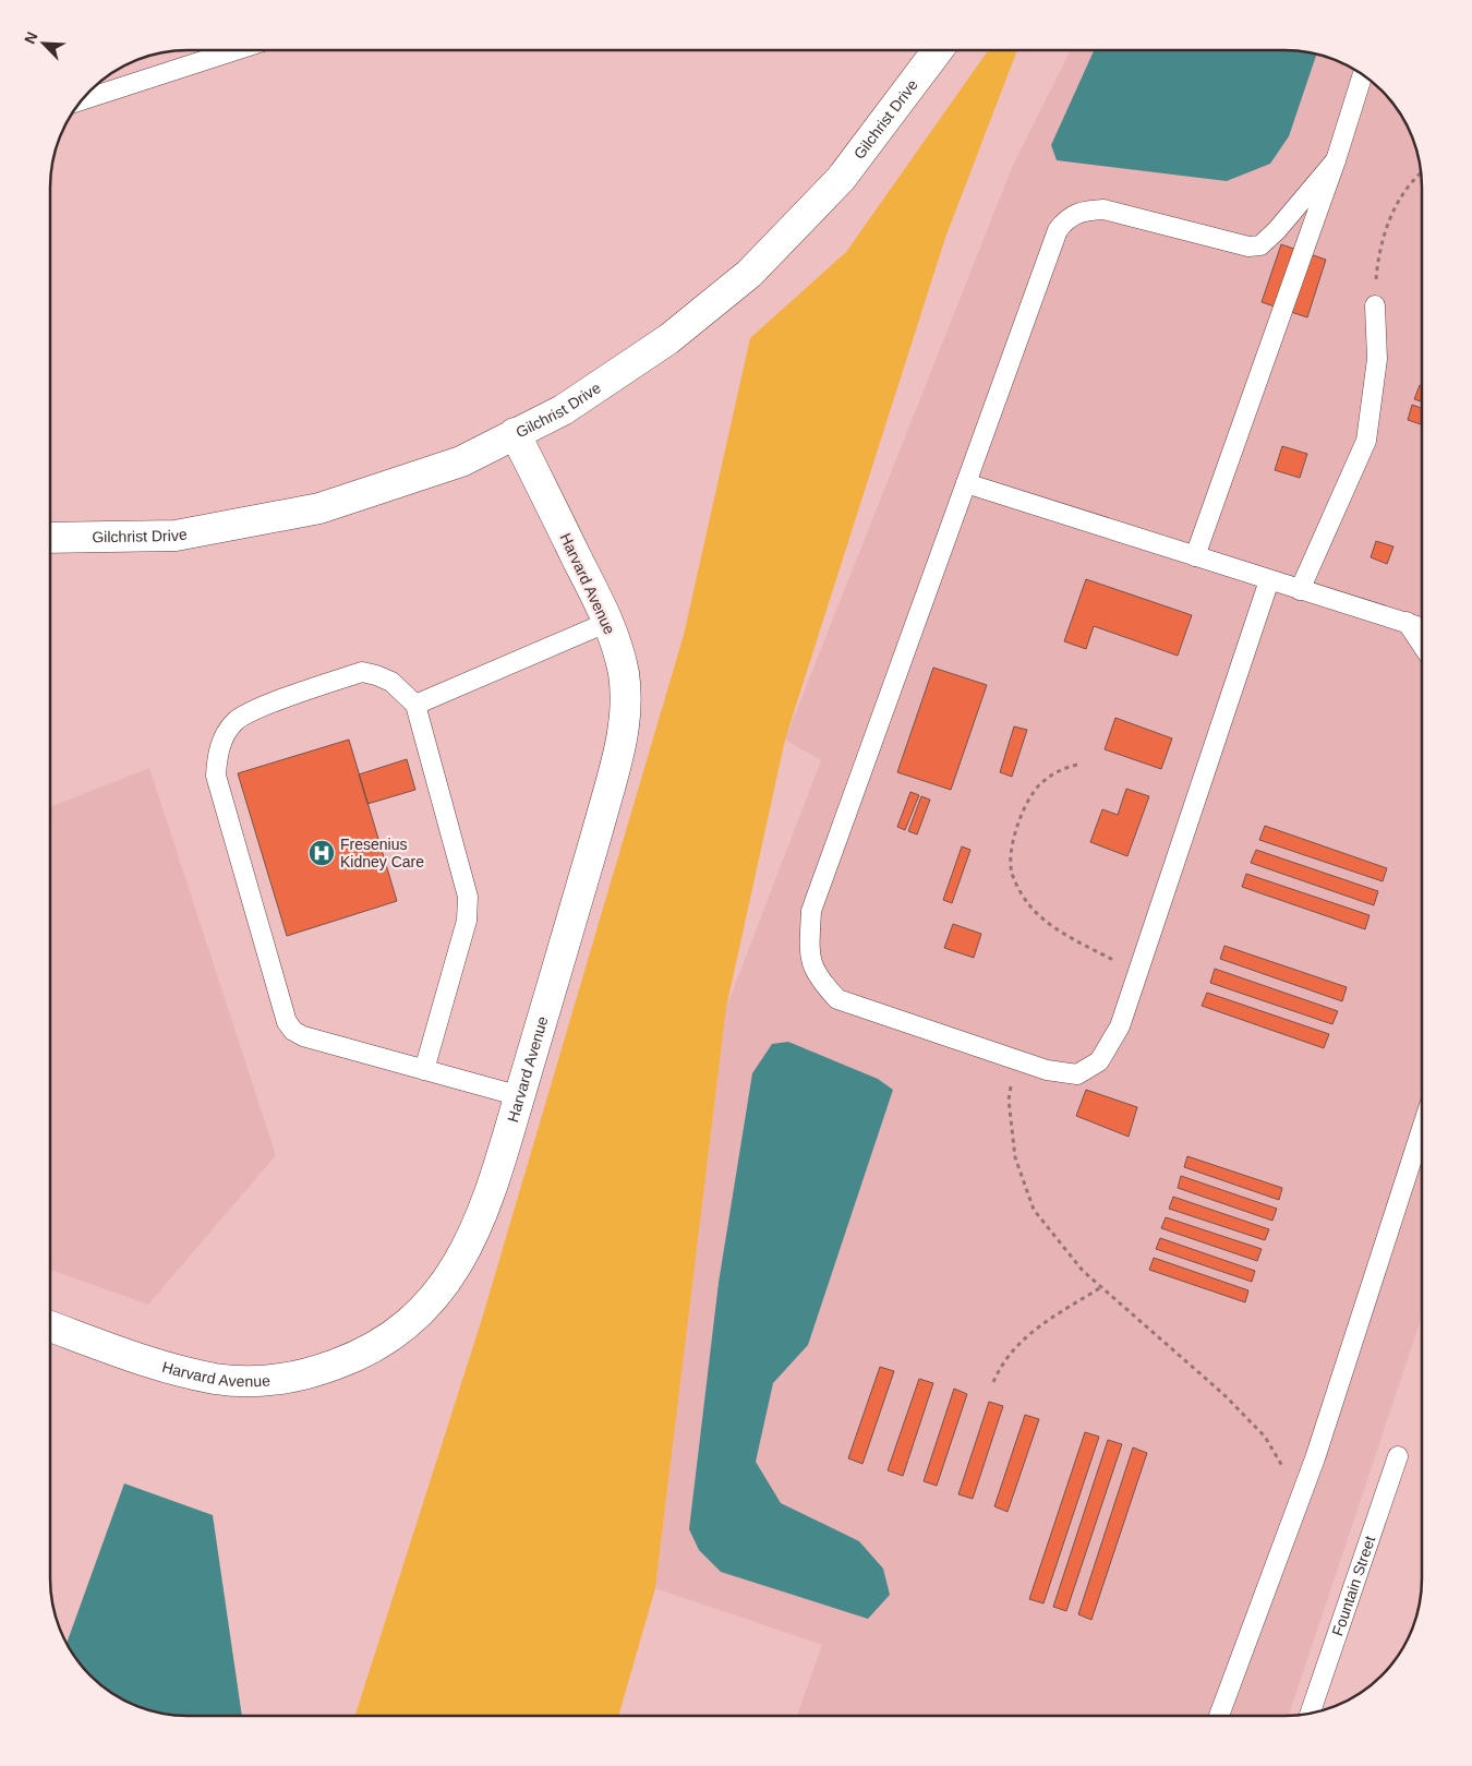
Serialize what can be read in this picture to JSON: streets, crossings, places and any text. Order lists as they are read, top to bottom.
{
  "streets": {
    "street": ["Gilchrist Drive", "Harvard Avenue"],
    "lane": ["Fountain Street"]
  },
  "crossings": [
    ["Gilchrist Drive", "Harvard Avenue"]
  ],
  "places": {
    "hospital": ["Fresenius Kidney Care"]
  },
  "north": "top left"
}
